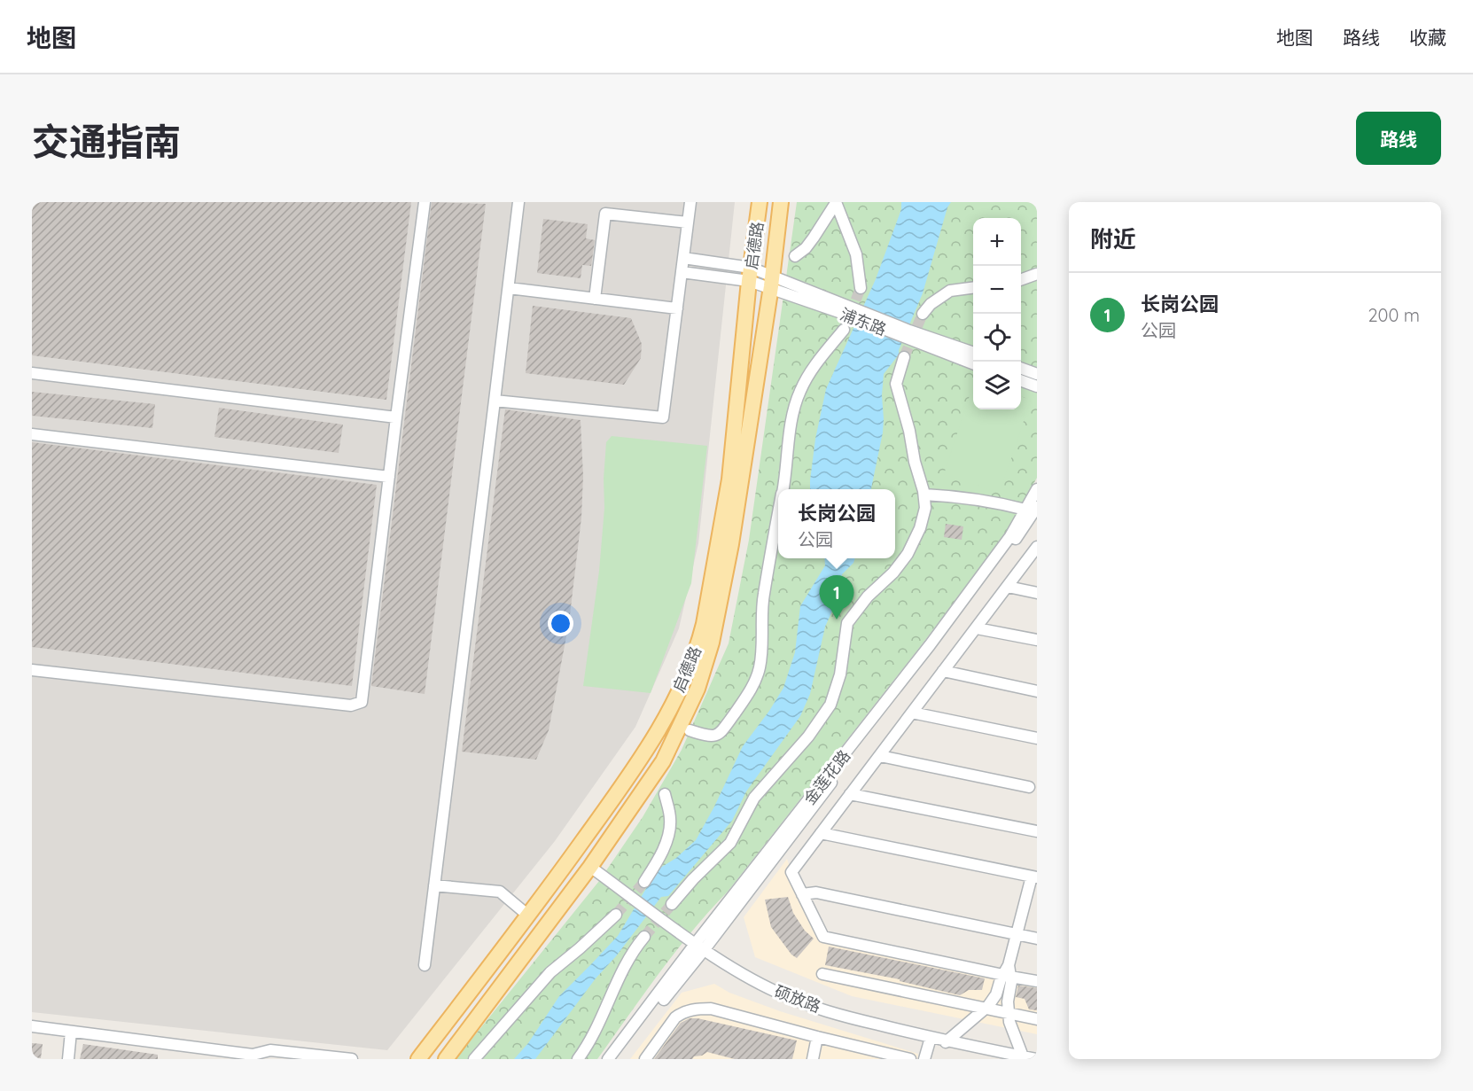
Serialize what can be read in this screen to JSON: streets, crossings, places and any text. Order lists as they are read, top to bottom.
{
  "streets": {
    "main road": ["启德路"],
    "street": ["浦东路", "金莲花路", "硕放路"]
  },
  "crossings": [
    ["启德路", "浦东路"],
    ["启德路", "硕放路"],
    ["金莲花路", "硕放路"]
  ],
  "page": {
    "header": "地图",
    "nav": ["地图", "路线", "收藏"],
    "title": "交通指南",
    "buttons": "路线",
    "heading": "附近",
    "map_buttons": ["+", "−"],
    "list": [
      {
        "mark": "1",
        "name": "长岗公园",
        "note": "公园",
        "value": "200 m"
      }
    ],
    "popup": ["长岗公园", "公园"],
    "pins": "1"
  }
}
